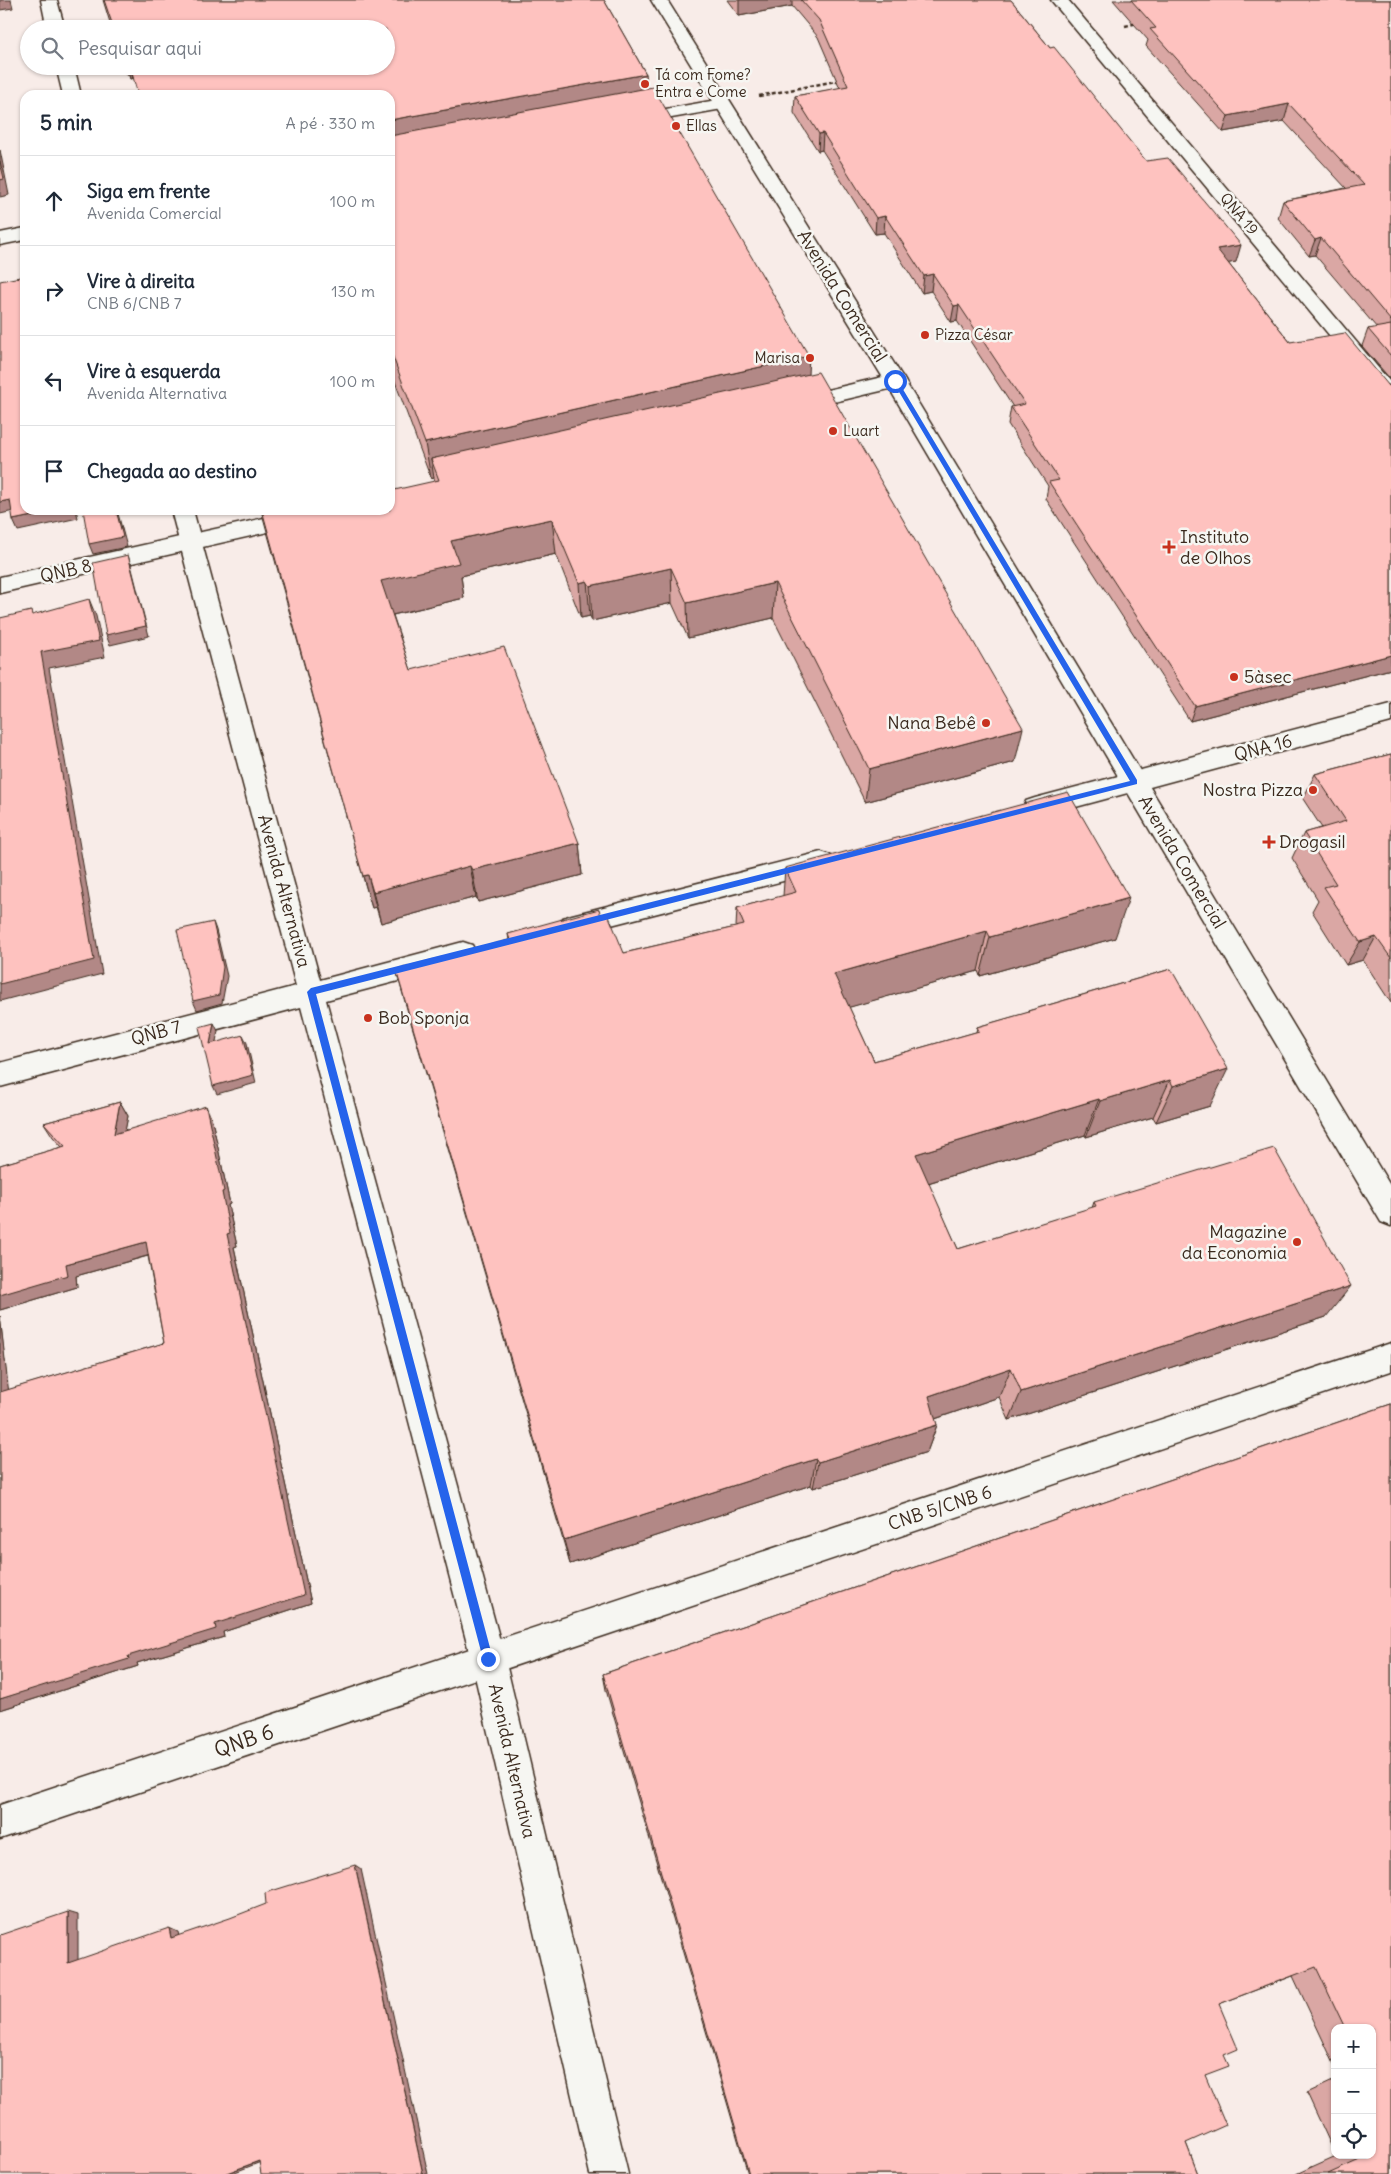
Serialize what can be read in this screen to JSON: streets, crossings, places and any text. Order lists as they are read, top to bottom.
{
  "streets": {
    "street": [
      "QNA 19",
      "Avenida Comercial",
      "QNB 8",
      "QNA 16",
      "Avenida Alternativa",
      "QNB 7",
      "CNB 5/CNB 6",
      "QNB 6"
    ]
  },
  "crossings": [
    ["Avenida Comercial", "QNA 16"],
    ["QNB 8", "Avenida Alternativa"],
    ["Avenida Alternativa", "QNB 7"],
    ["Avenida Alternativa", "CNB 5/CNB 6"],
    ["Avenida Alternativa", "QNB 6"],
    ["CNB 5/CNB 6", "QNB 6"]
  ],
  "places": {
    "other": [
      "Tá com Fome? Entra e Come",
      "Ellas",
      "Pizza César",
      "Marisa",
      "Luart",
      "5àsec",
      "Nana Bebê",
      "Nostra Pizza",
      "Bob Sponja",
      "Magazine da Economia"
    ],
    "health": ["Instituto de Olhos", "Drogasil"]
  },
  "page": {
    "search": "Pesquisar aqui",
    "heading": ["5 min", "A pé · 330 m"],
    "list": [
      ["Siga em frente", "Avenida Comercial", "100 m"],
      ["Vire à direita", "CNB 6/CNB 7", "130 m"],
      ["Vire à esquerda", "Avenida Alternativa", "100 m"],
      "Chegada ao destino"
    ],
    "map_buttons": ["+", "−"]
  }
}
